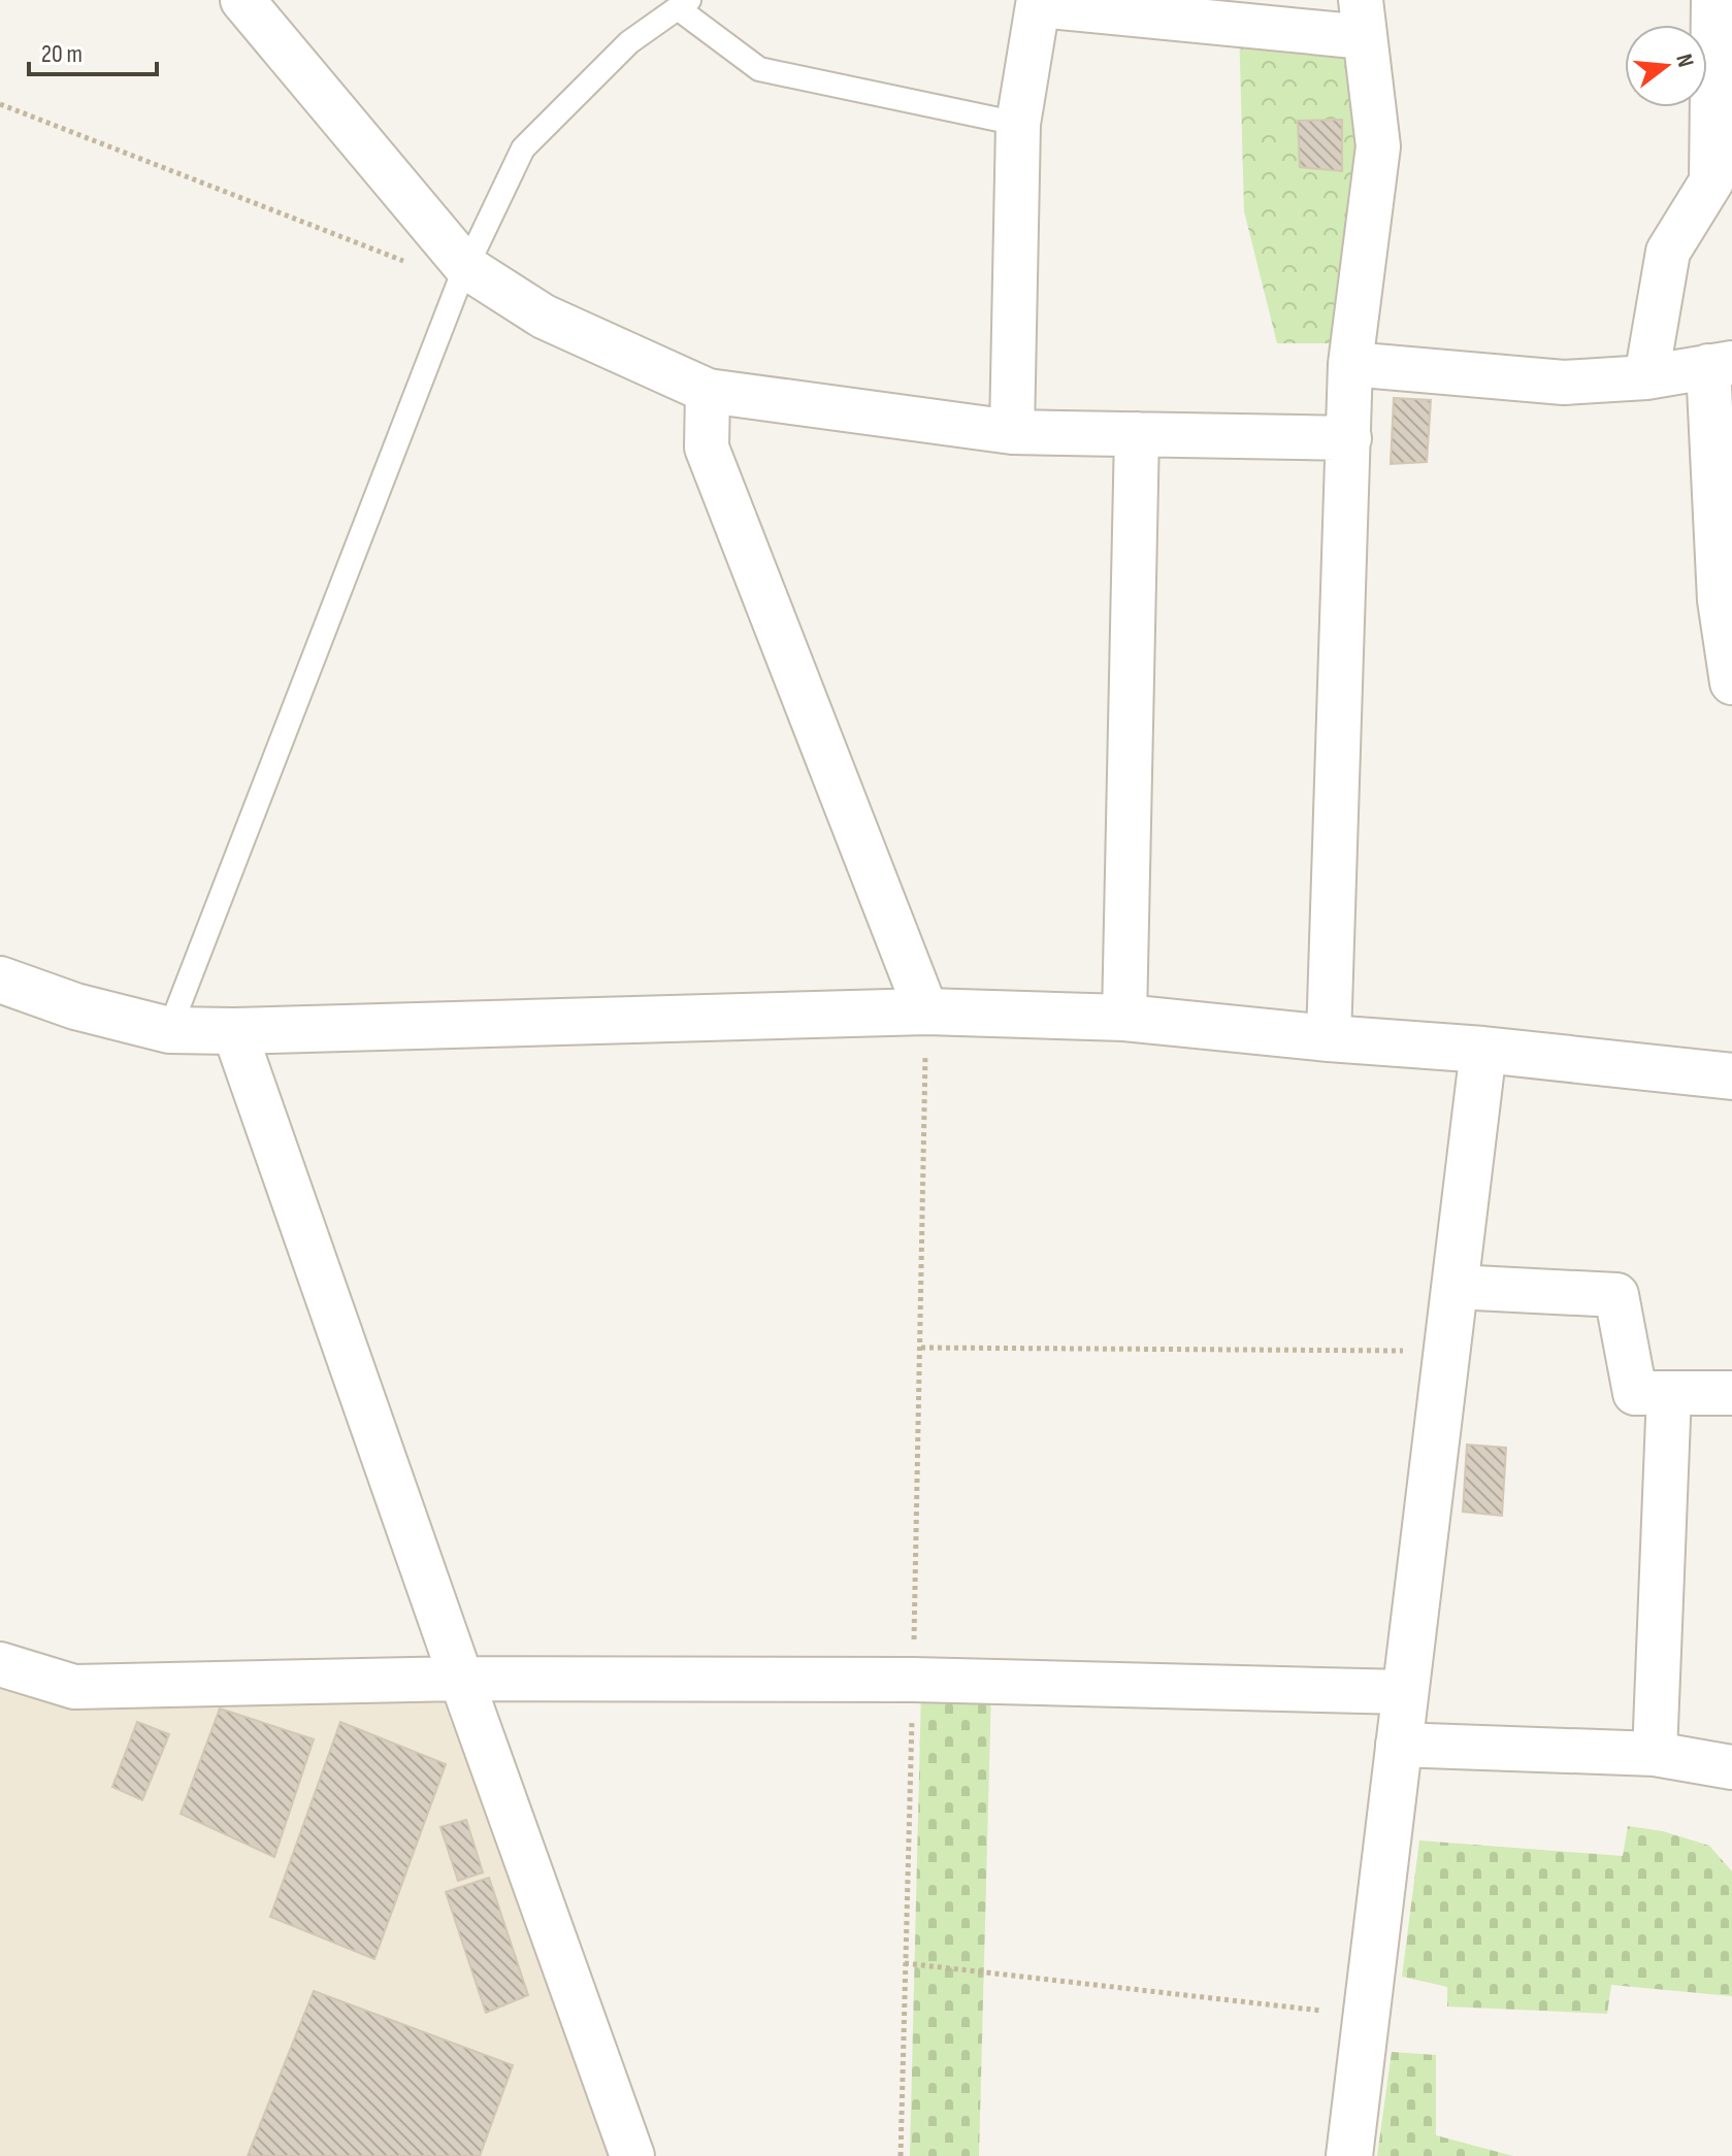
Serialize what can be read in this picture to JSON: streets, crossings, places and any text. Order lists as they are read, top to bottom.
{
  "scale_bar": "20 m",
  "north": "right"
}
